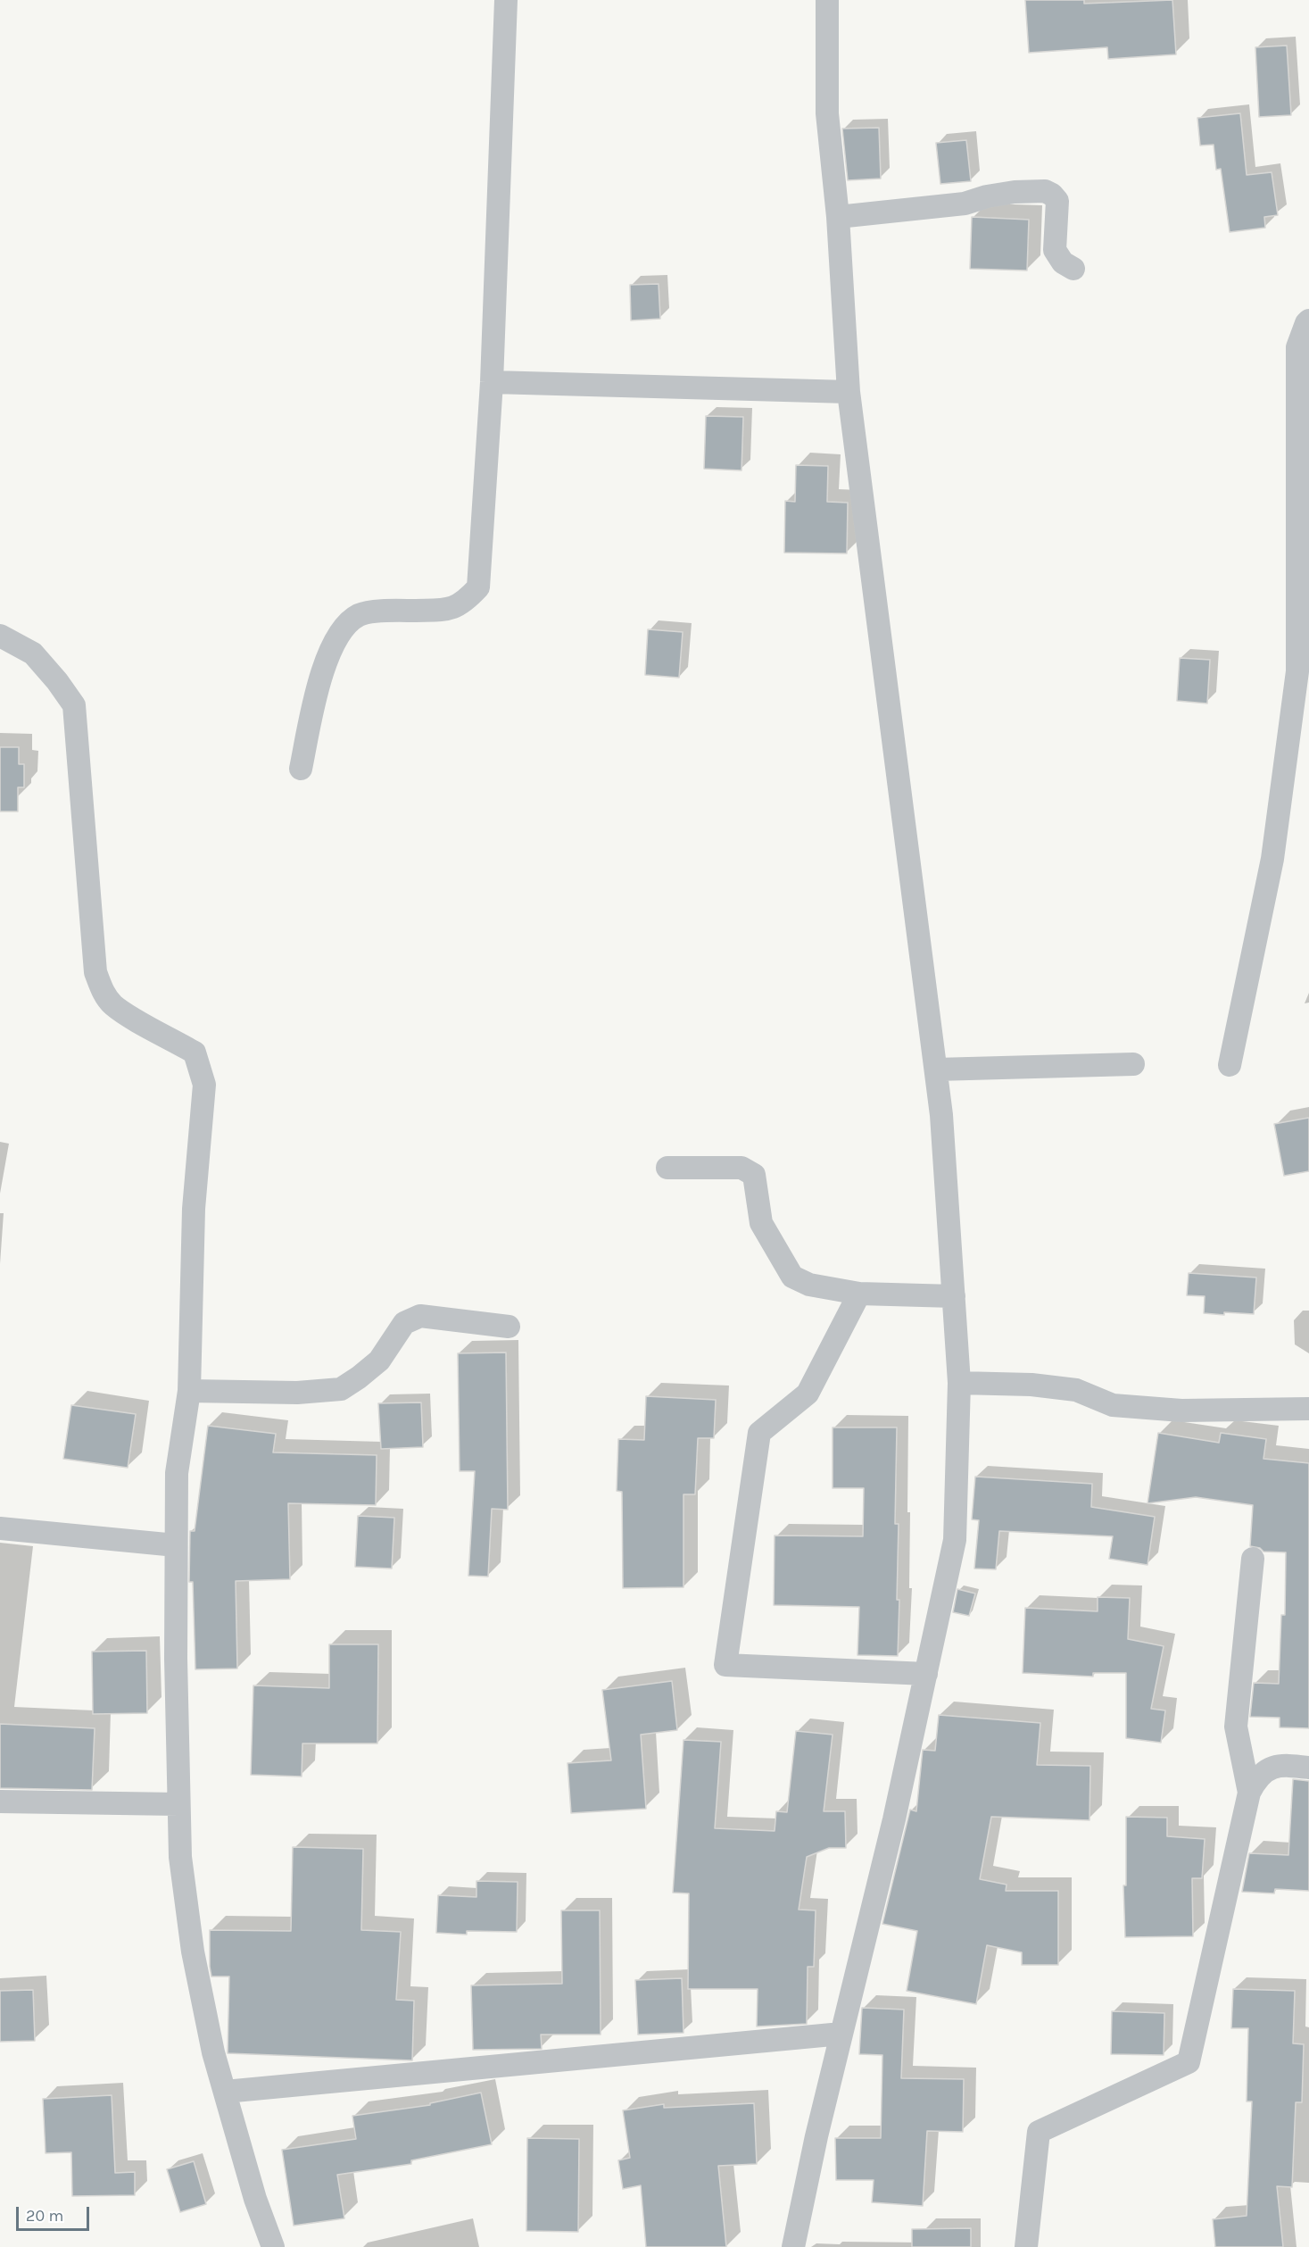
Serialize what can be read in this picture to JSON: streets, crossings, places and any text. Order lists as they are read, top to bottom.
{
  "scale_bar": "20 m"
}
